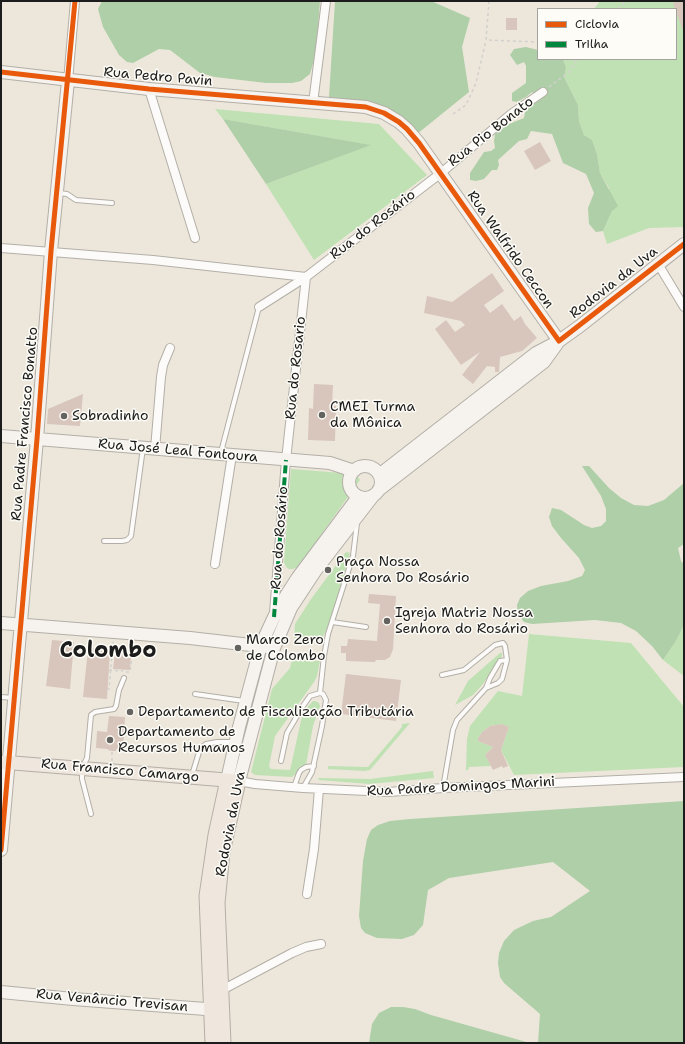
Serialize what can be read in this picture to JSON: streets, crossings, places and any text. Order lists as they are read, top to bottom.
{
  "streets": {
    "main road": ["Rodovia da Uva", "Rua Francisco Camargo"],
    "street": [
      "Rua Pedro Pavin",
      "Rua Pio Bonato",
      "Rua do Rosário",
      "Rua Walfrido Ceccon",
      "Rua do Rosario",
      "Rua Padre Francisco Bonatto",
      "Rua José Leal Fontoura",
      "Rua Padre Domingos Marini",
      "Rua Venâncio Trevisan"
    ]
  },
  "crossings": [
    ["Rua Pedro Pavin", "Rua Pio Bonato"],
    ["Rua Pedro Pavin", "Rua do Rosário"],
    ["Rua Pedro Pavin", "Rua Walfrido Ceccon"],
    ["Rua Pedro Pavin", "Rua Padre Francisco Bonatto"],
    ["Rua Pio Bonato", "Rua do Rosário"],
    ["Rua Pio Bonato", "Rua Walfrido Ceccon"],
    ["Rua do Rosário", "Rua Walfrido Ceccon"],
    ["Rua do Rosário", "Rodovia da Uva"],
    ["Rua do Rosário", "Rua do Rosario"],
    ["Rua do Rosário", "Rua José Leal Fontoura"],
    ["Rua Walfrido Ceccon", "Rodovia da Uva"],
    ["Rodovia da Uva", "Rua José Leal Fontoura"],
    ["Rodovia da Uva", "Rua Francisco Camargo"],
    ["Rodovia da Uva", "Rua Padre Domingos Marini"],
    ["Rodovia da Uva", "Rua Venâncio Trevisan"],
    ["Rua do Rosario", "Rua José Leal Fontoura"],
    ["Rua Padre Francisco Bonatto", "Rua José Leal Fontoura"],
    ["Rua Padre Francisco Bonatto", "Rua Francisco Camargo"],
    ["Rua Francisco Camargo", "Rua Padre Domingos Marini"]
  ],
  "districts": ["Colombo"],
  "places": [
    "CMEI Turma da Mônica",
    "Sobradinho",
    "Praça Nossa Senhora Do Rosário",
    "Igreja Matriz Nossa Senhora do Rosário",
    "Marco Zero de Colombo",
    "Departamento de Fiscalização Tributária",
    "Departamento de Recursos Humanos"
  ],
  "legend": ["Ciclovia", "Trilha"]
}
